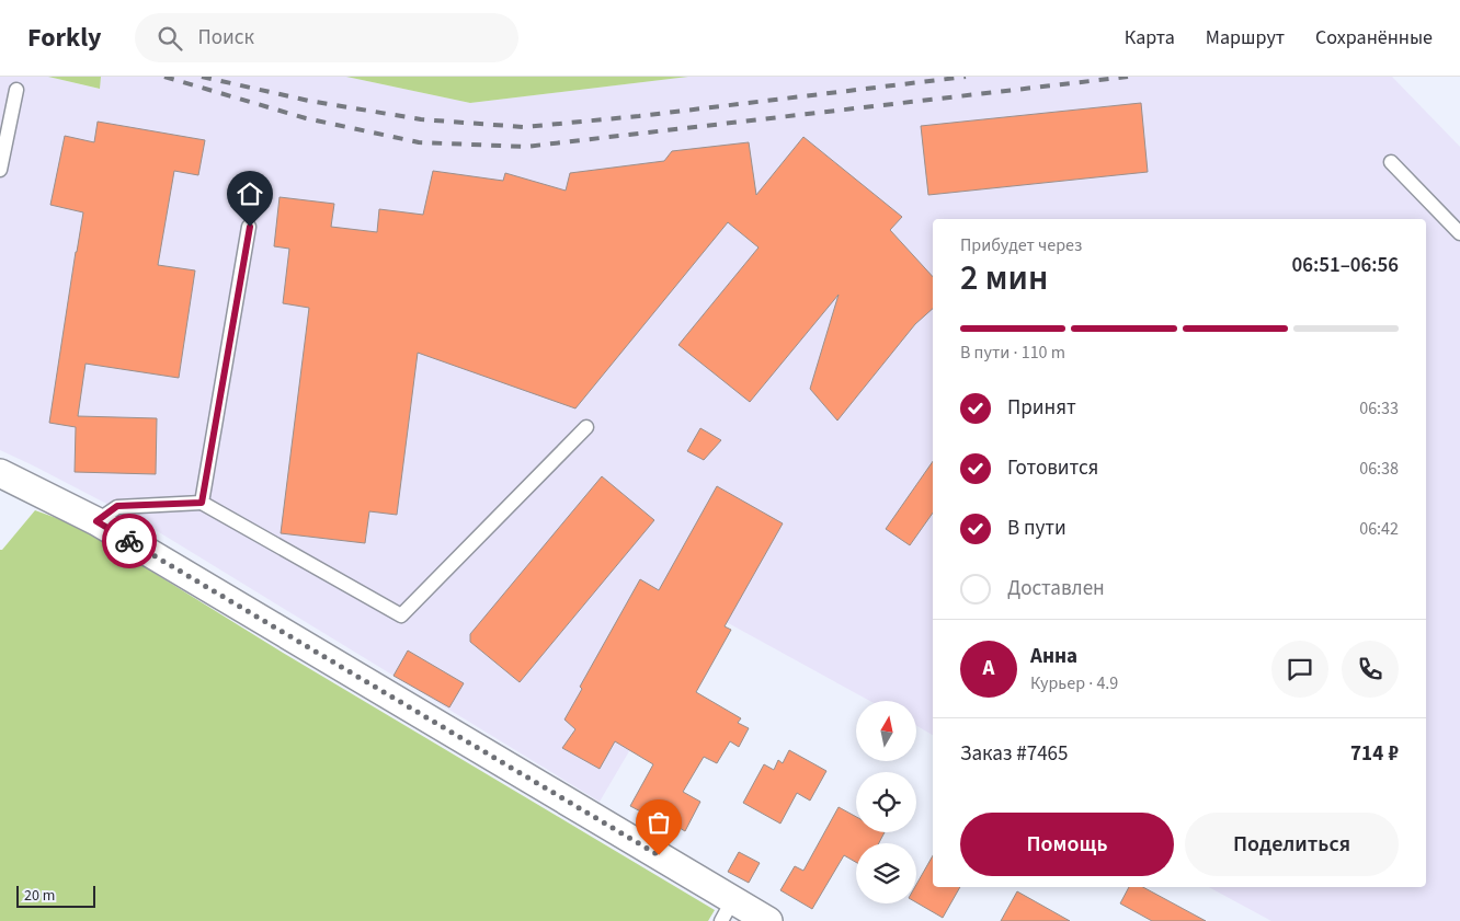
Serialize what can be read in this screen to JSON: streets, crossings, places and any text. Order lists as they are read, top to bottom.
{
  "scale_bar": "20 m",
  "north": "top",
  "page": {
    "header": "Forkly",
    "search": "Поиск",
    "nav": ["Карта", "Маршрут", "Сохранённые"],
    "heading": ["2 мин", "Прибудет через", "06:51–06:56"],
    "panel": [
      "Анна",
      "Курьер · 4.9",
      "Заказ #7465",
      "714 ₽"
    ],
    "bar": "В пути · 110 m",
    "list": [
      ["Принят", "06:33"],
      ["Готовится", "06:38"],
      ["В пути", "06:42"],
      "Доставлен"
    ],
    "round": "А",
    "buttons": ["Помощь", "Поделиться"],
    "scale": "20 m"
  }
}
